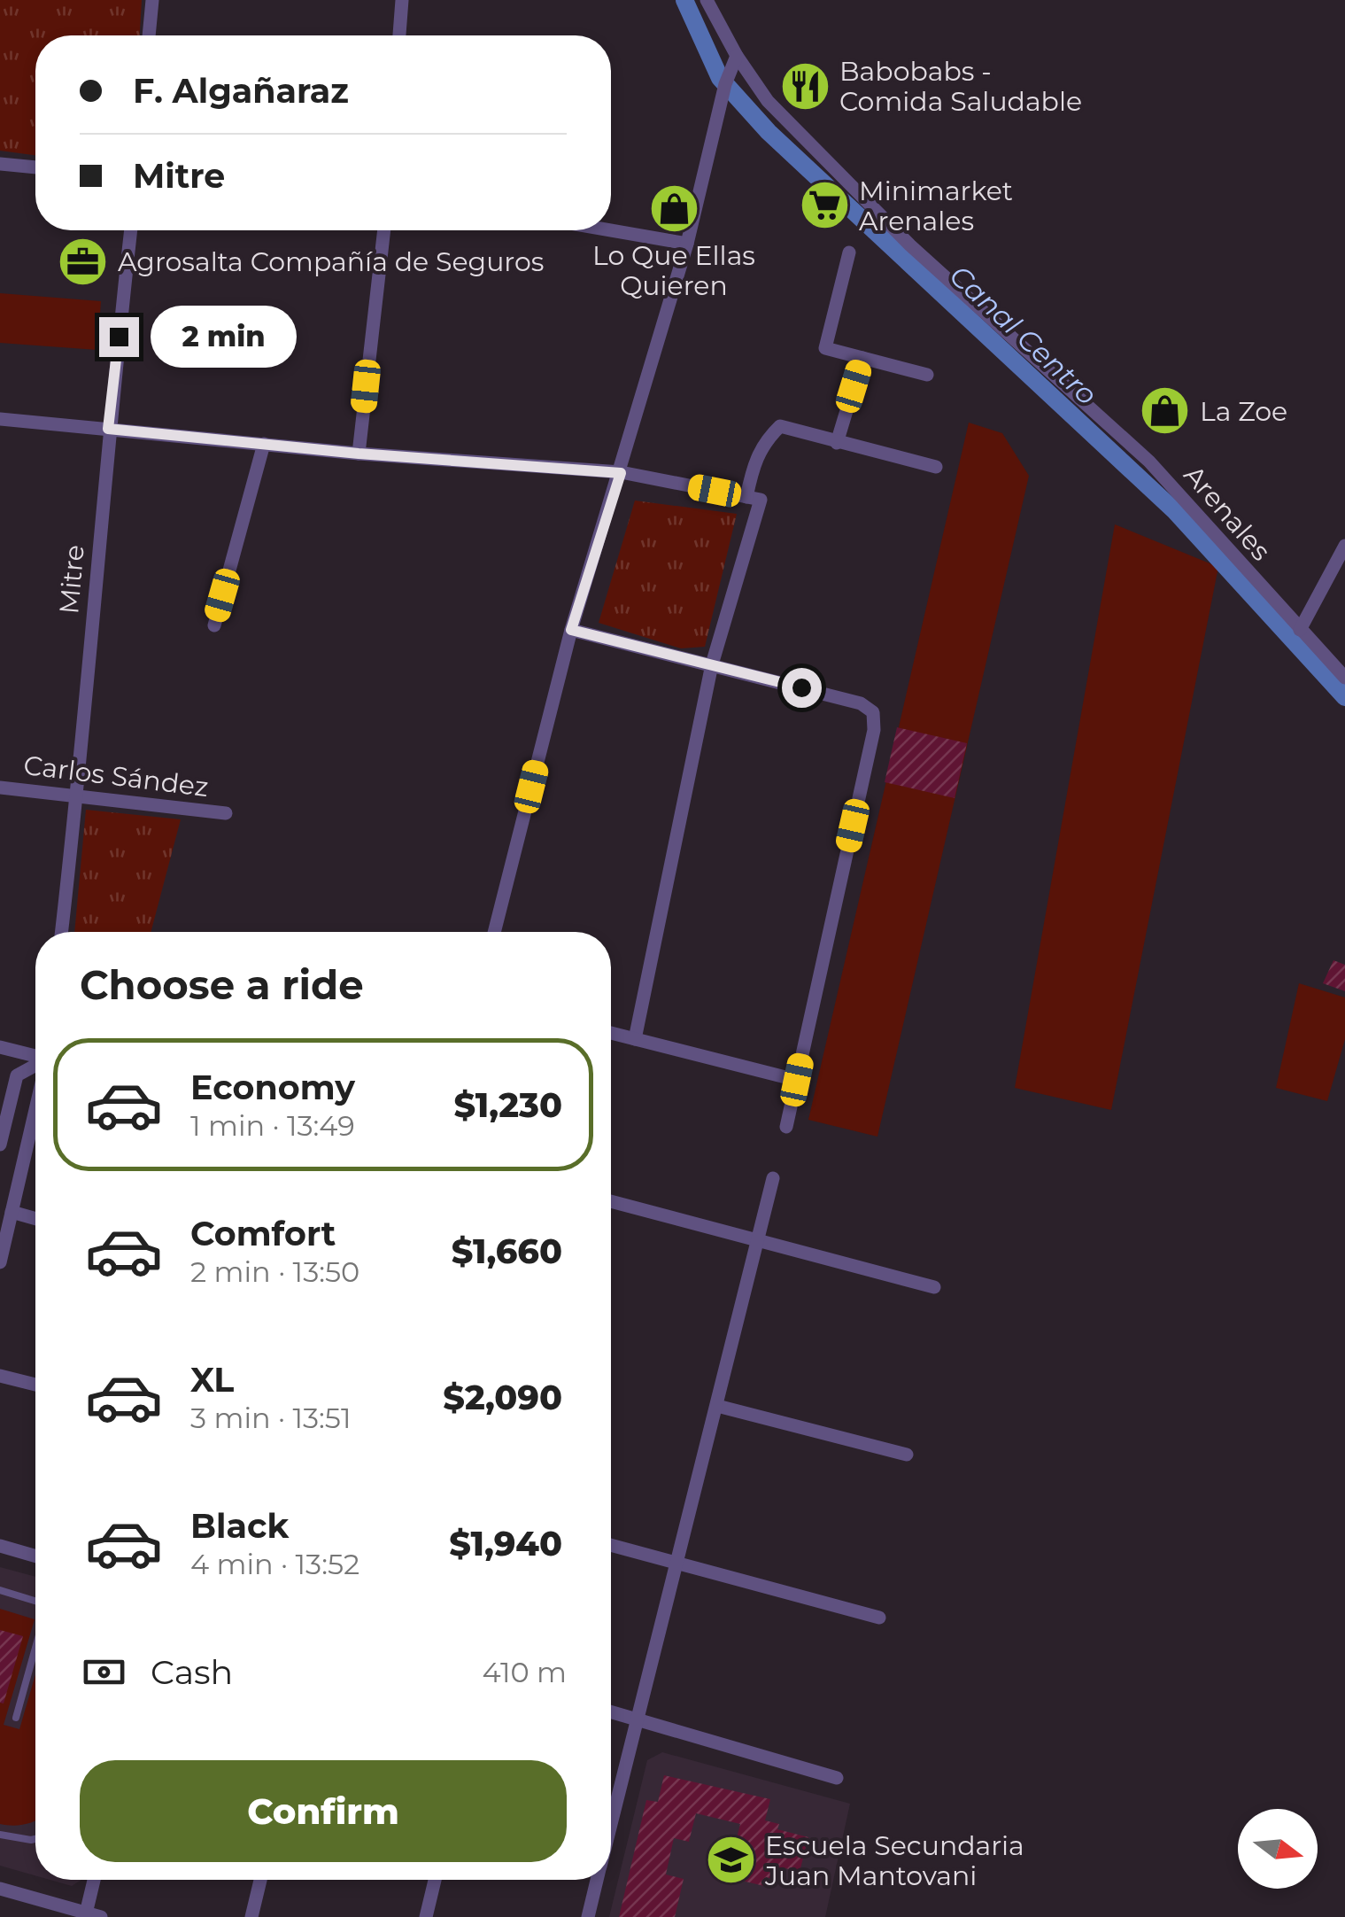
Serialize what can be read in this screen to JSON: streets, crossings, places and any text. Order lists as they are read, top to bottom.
{
  "streets": {
    "street": ["Arenales", "Mitre", "Carlos Sández"]
  },
  "crossings": [
    ["Mitre", "Carlos Sández"]
  ],
  "water": ["Canal Centro"],
  "places": {
    "restaurant": ["Babobabs - Comida Saludable"],
    "supermarket": ["Minimarket Arenales"],
    "shop": ["Lo Que Ellas Quieren", "La Zoe"],
    "office": ["Agrosalta Compañía de Seguros"],
    "school or university": ["Escuela Secundaria Juan Mantovani"]
  },
  "north": "right",
  "page": {
    "banner": ["F. Algañaraz", "Mitre"],
    "bubble": "2 min",
    "heading": "Choose a ride",
    "list": [
      {
        "name": "Economy",
        "note": "1 min · 13:49",
        "value": "$1,230"
      },
      {
        "name": "Comfort",
        "note": "2 min · 13:50",
        "value": "$1,660"
      },
      {
        "name": "XL",
        "note": "3 min · 13:51",
        "value": "$2,090"
      },
      {
        "name": "Black",
        "note": "4 min · 13:52",
        "value": "$1,940"
      }
    ],
    "pay": ["Cash", "410 m"],
    "buttons": "Confirm"
  }
}
